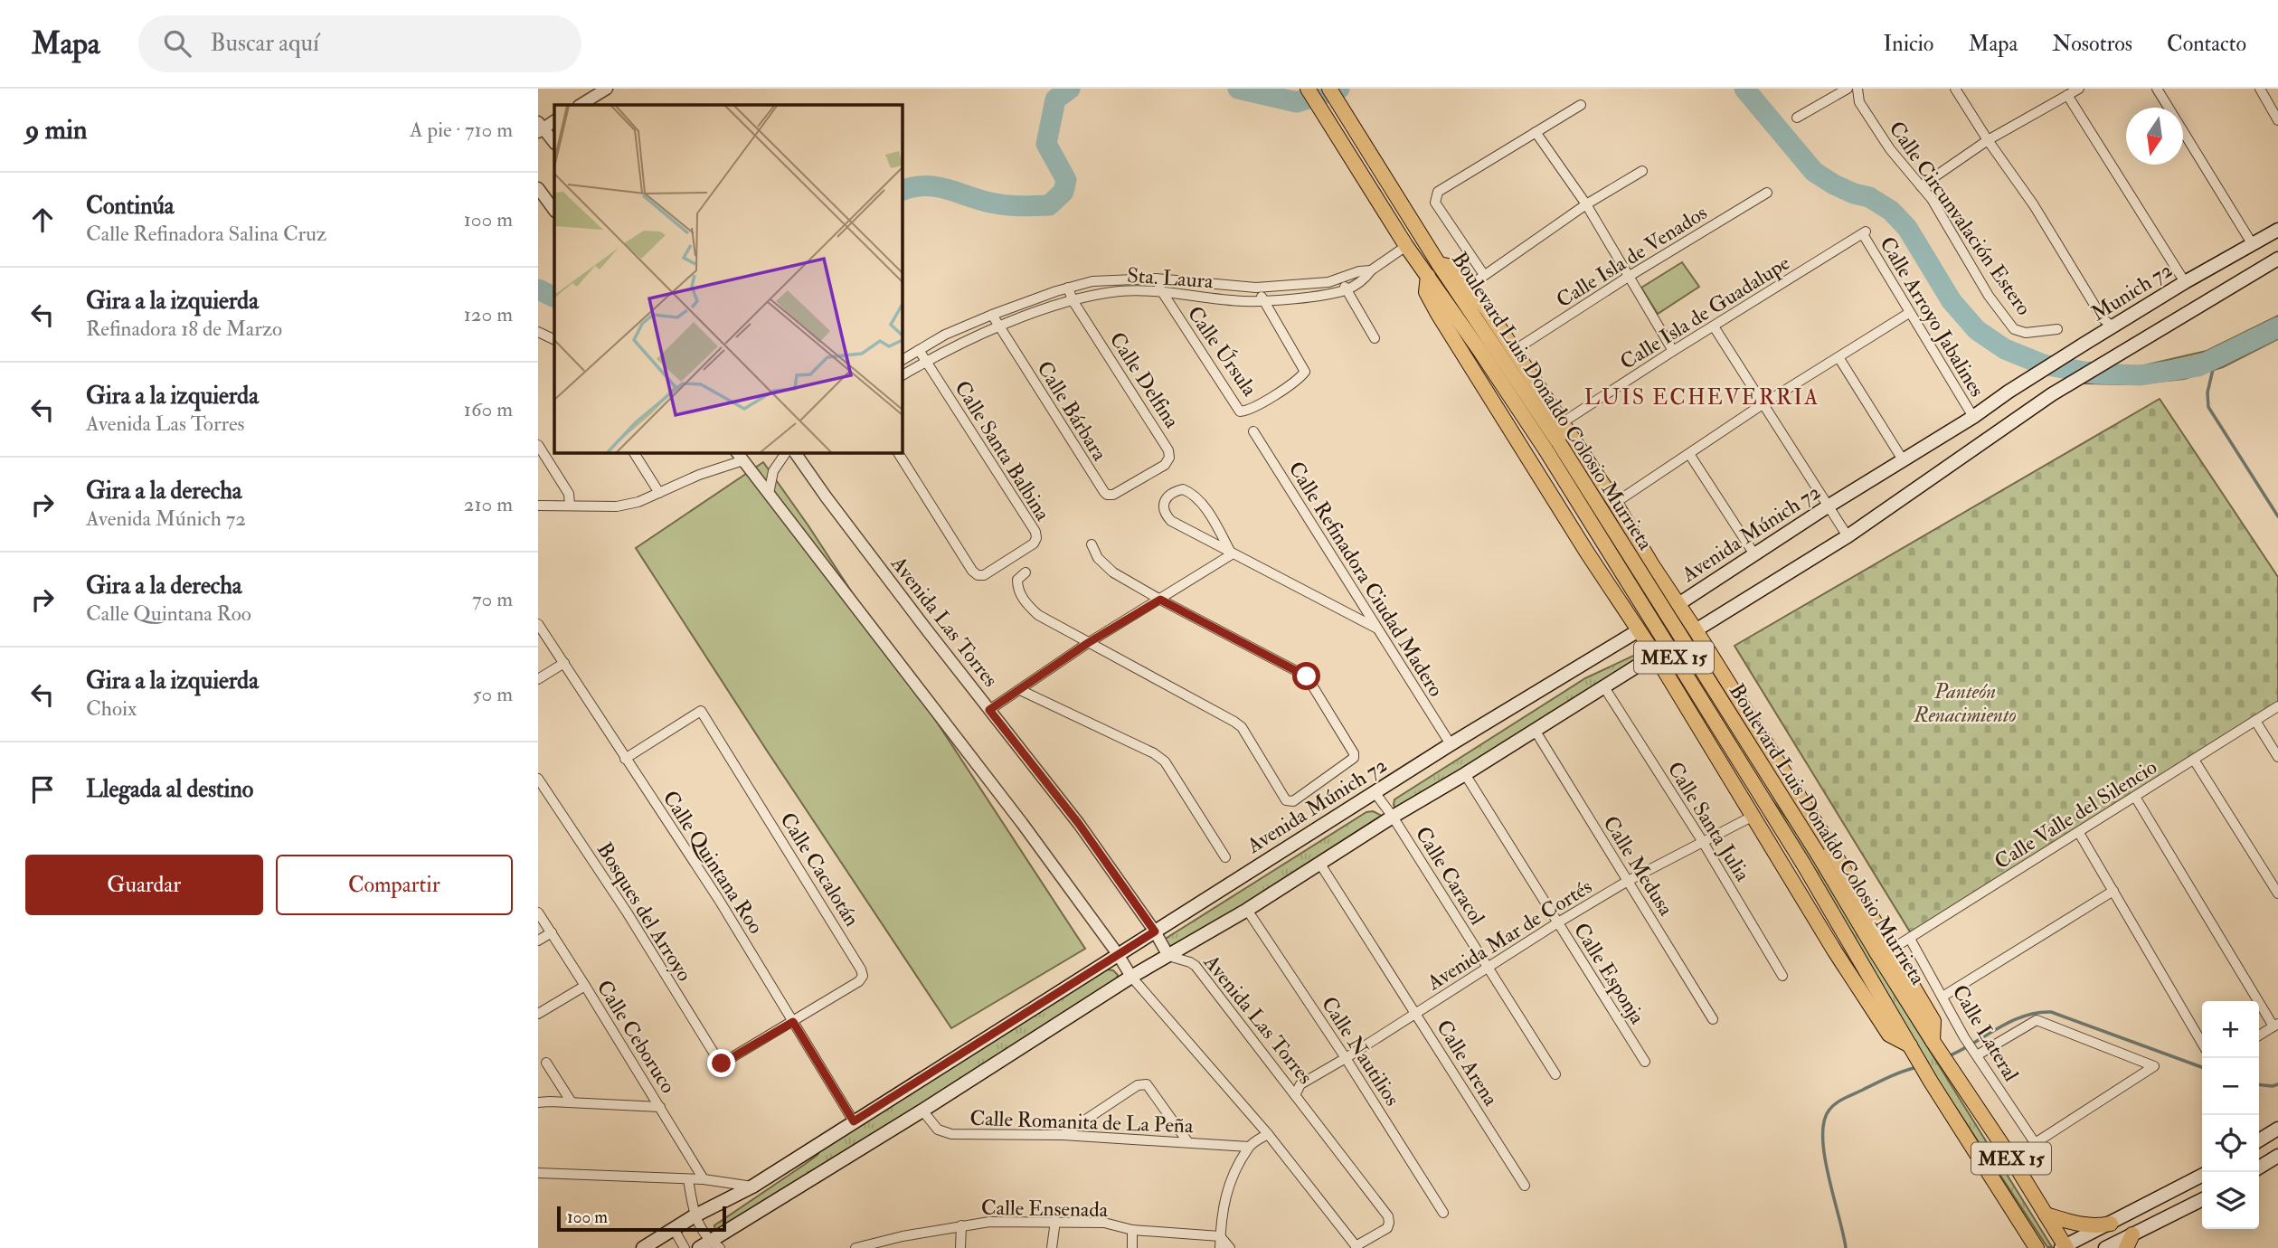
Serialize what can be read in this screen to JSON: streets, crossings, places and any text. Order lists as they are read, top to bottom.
{
  "streets": {
    "highway": ["Boulevard Luis Donaldo Colosio Murrieta", "Avenida Múnich 72", "MEX 15"],
    "main road": ["Munich 72"],
    "street": [
      "Calle Circunvalación Estero",
      "Calle Isla de Venados",
      "Sta. Laura",
      "Calle Isla de Guadalupe",
      "Calle Arroyo Jabalines",
      "Calle Úrsula",
      "Calle Delfina",
      "Calle Bárbara",
      "Calle Santa Balbina",
      "Calle Refinadora Ciudad Madero",
      "Avenida Las Torres",
      "Calle Valle del Silencio",
      "Calle Santa Julia",
      "Calle Quintana Roo",
      "Calle Medusa",
      "Calle Cacalotán",
      "Calle Caracol",
      "Bosques del Arroyo",
      "Avenida Mar de Cortés",
      "Calle Esponja",
      "Calle Lateral",
      "Calle Ceboruco",
      "Calle Nautilios",
      "Calle Arena",
      "Calle Romanita de La Peña",
      "Calle Ensenada"
    ]
  },
  "crossings": [
    ["Sta. Laura", "Calle Úrsula"],
    ["Sta. Laura", "Calle Delfina"],
    ["Sta. Laura", "Calle Bárbara"],
    ["Sta. Laura", "Calle Santa Balbina"],
    ["Munich 72", "Avenida Múnich 72"],
    ["Calle Isla de Guadalupe", "Calle Arroyo Jabalines"],
    ["Calle Arroyo Jabalines", "Avenida Múnich 72"],
    ["Calle Delfina", "Calle Bárbara"],
    ["Avenida Múnich 72", "Calle Refinadora Ciudad Madero"],
    ["Avenida Múnich 72", "Avenida Las Torres"],
    ["Avenida Múnich 72", "Calle Quintana Roo"],
    ["Avenida Múnich 72", "Calle Caracol"],
    ["Avenida Las Torres", "Avenida Mar de Cortés"],
    ["Calle Valle del Silencio", "Calle Lateral"],
    ["Calle Santa Julia", "Avenida Mar de Cortés"],
    ["Calle Quintana Roo", "Calle Cacalotán"],
    ["Calle Medusa", "Avenida Mar de Cortés"],
    ["Calle Cacalotán", "Bosques del Arroyo"],
    ["Calle Caracol", "Avenida Mar de Cortés"],
    ["Avenida Mar de Cortés", "Calle Esponja"],
    ["Avenida Mar de Cortés", "Calle Nautilios"],
    ["Avenida Mar de Cortés", "Calle Arena"]
  ],
  "districts": ["LUIS ECHEVERRIA"],
  "parks": ["Panteón Renacimiento"],
  "scale_bar": "100 m",
  "north": "bottom",
  "page": {
    "header": "Mapa",
    "search": "Buscar aquí",
    "nav": [
      "Inicio",
      "Mapa",
      "Nosotros",
      "Contacto"
    ],
    "heading": ["9 min", "A pie · 710 m"],
    "list": [
      ["Continúa", "Calle Refinadora Salina Cruz", "100 m"],
      ["Gira a la izquierda", "Refinadora 18 de Marzo", "120 m"],
      ["Gira a la izquierda", "Avenida Las Torres", "160 m"],
      ["Gira a la derecha", "Avenida Múnich 72", "210 m"],
      ["Gira a la derecha", "Calle Quintana Roo", "70 m"],
      ["Gira a la izquierda", "Choix", "50 m"],
      "Llegada al destino"
    ],
    "buttons": ["Guardar", "Compartir"],
    "map_buttons": ["+", "−"],
    "scale": "100 m"
  }
}
